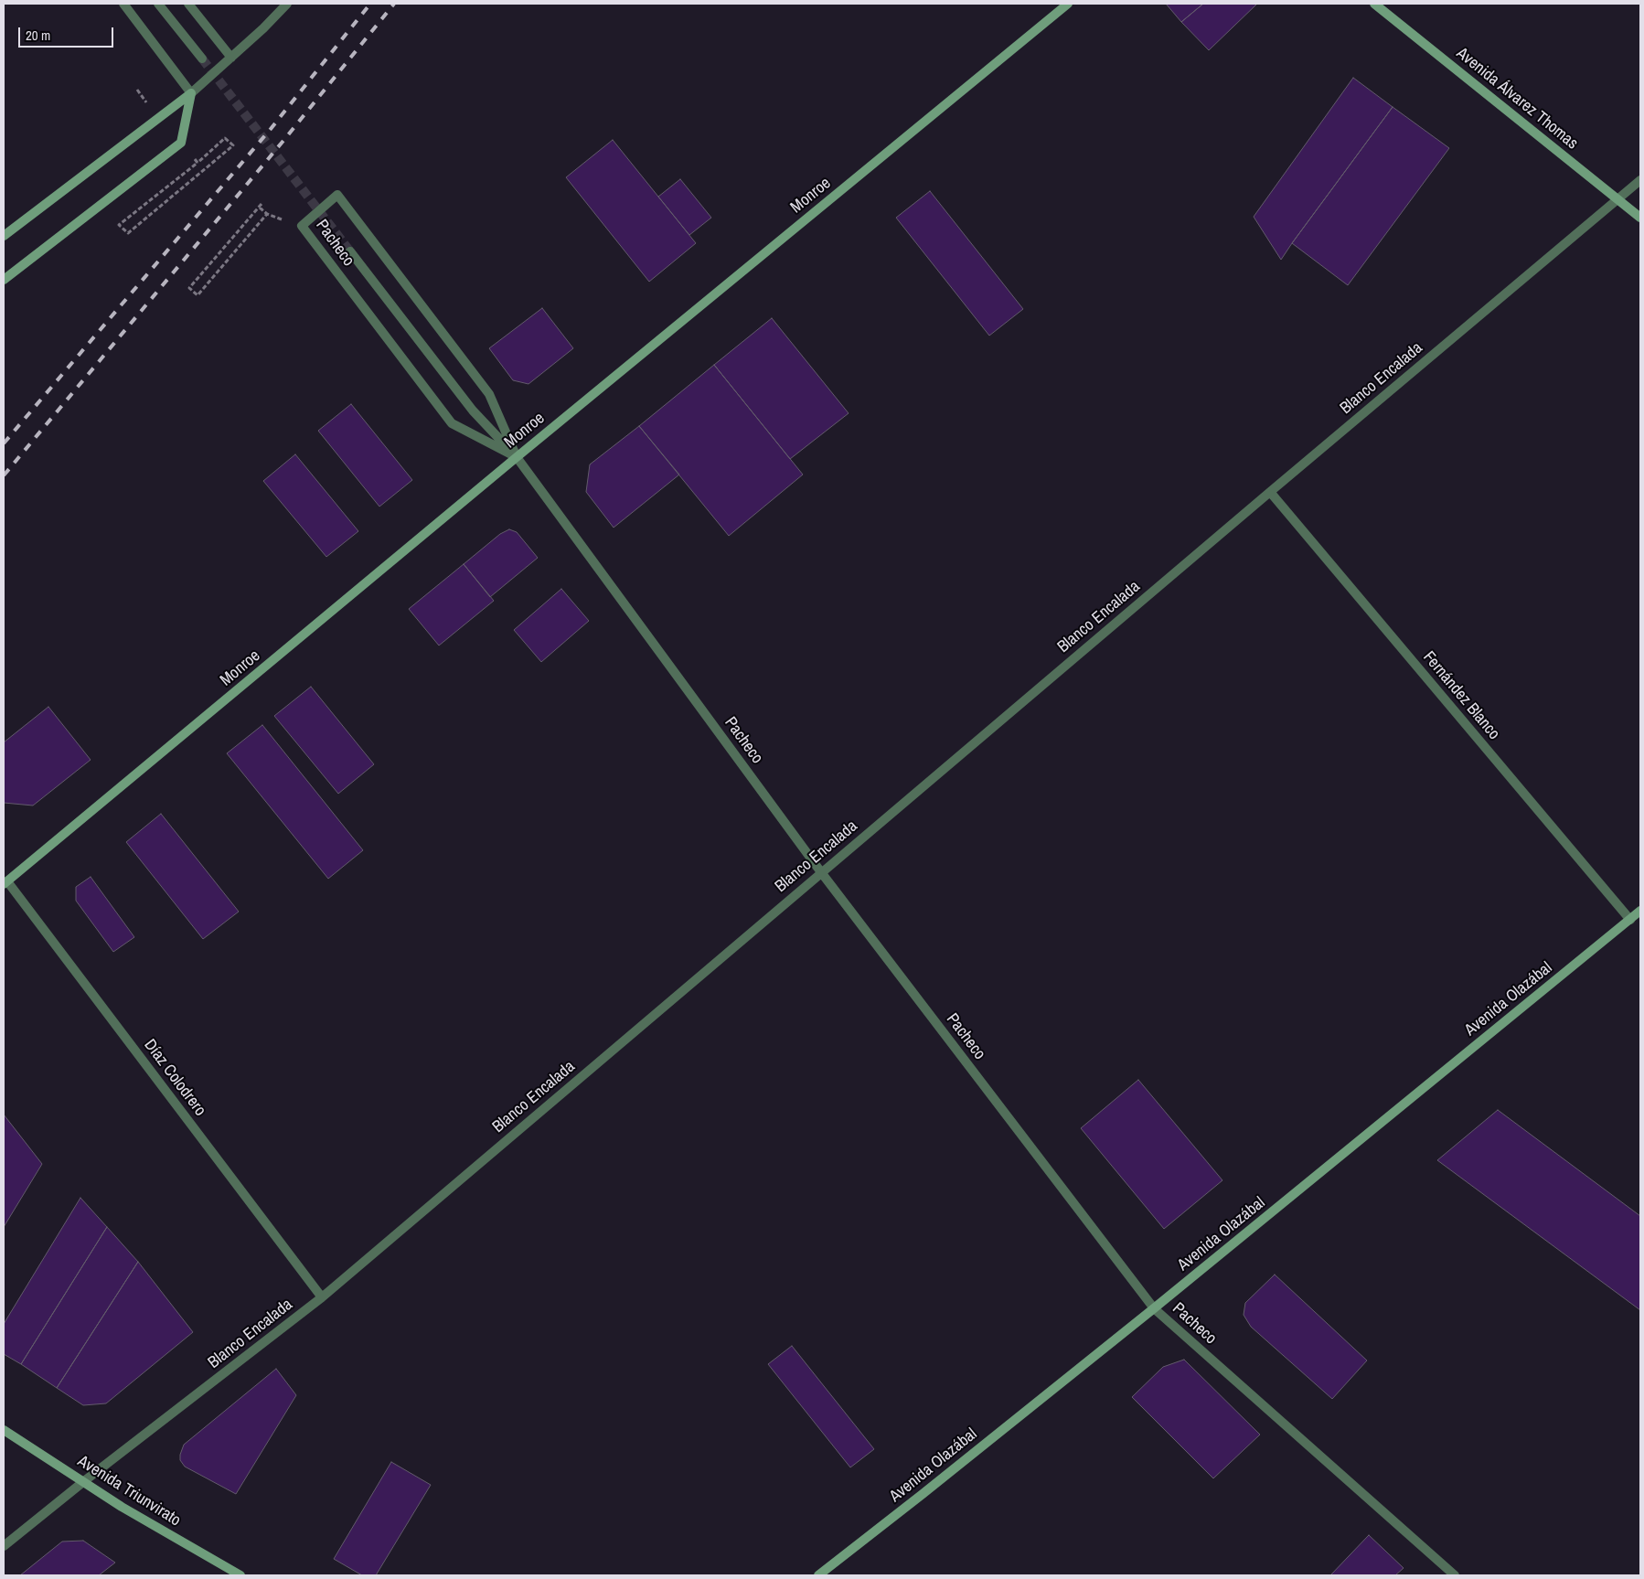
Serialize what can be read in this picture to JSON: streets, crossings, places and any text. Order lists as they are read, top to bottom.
{
  "streets": {
    "main road": [
      "Avenida Álvarez Thomas",
      "Monroe",
      "Avenida Olazábal",
      "Avenida Triunvirato"
    ],
    "street": [
      "Pacheco",
      "Blanco Encalada",
      "Fernández Blanco",
      "Díaz Colodrero"
    ]
  },
  "crossings": [
    ["Avenida Álvarez Thomas", "Blanco Encalada"],
    ["Monroe", "Pacheco"],
    ["Monroe", "Díaz Colodrero"],
    ["Pacheco", "Blanco Encalada"],
    ["Pacheco", "Avenida Olazábal"],
    ["Blanco Encalada", "Fernández Blanco"],
    ["Blanco Encalada", "Díaz Colodrero"],
    ["Blanco Encalada", "Avenida Triunvirato"],
    ["Fernández Blanco", "Avenida Olazábal"]
  ],
  "scale_bar": "20 m"
}
